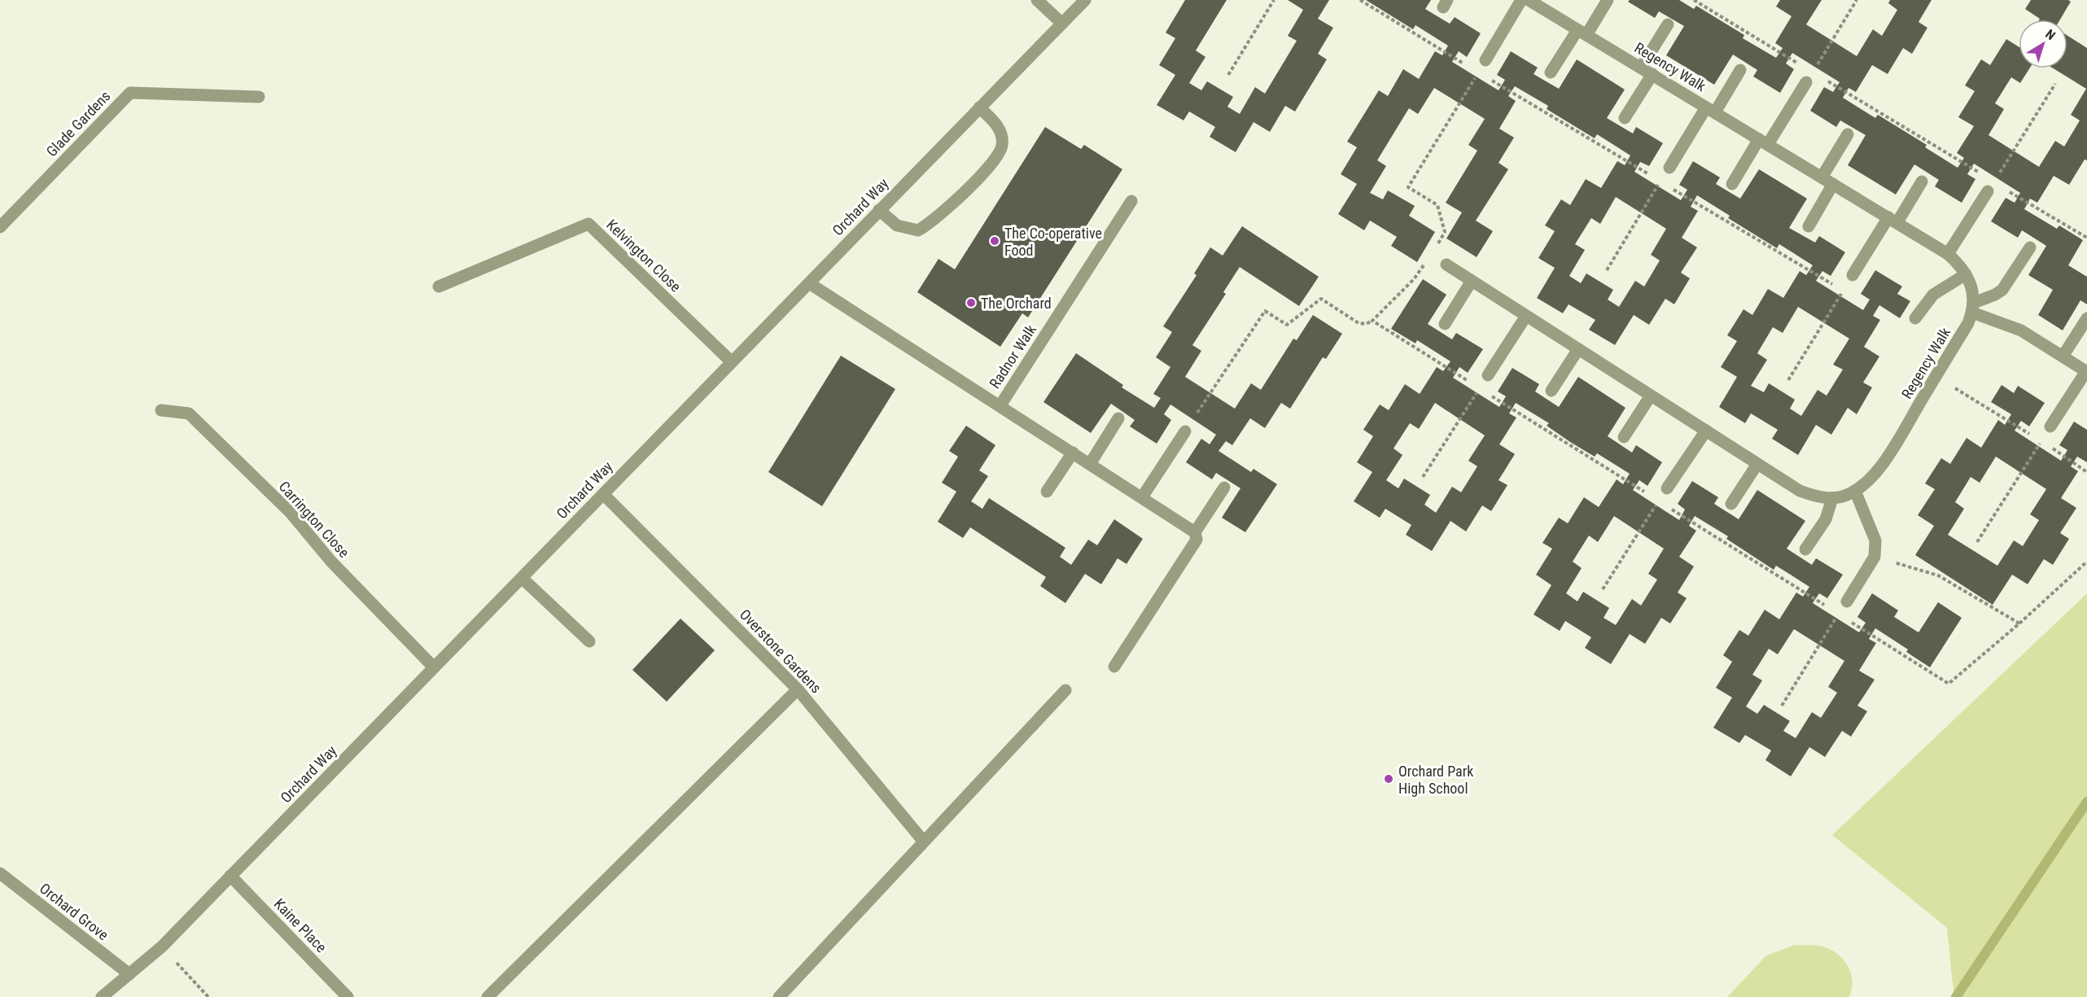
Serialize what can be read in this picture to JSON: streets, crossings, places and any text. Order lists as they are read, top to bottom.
{
  "streets": {
    "street": [
      "Regency Walk",
      "Glade Gardens",
      "Orchard Way",
      "Kelvington Close",
      "Radnor Walk",
      "Carrington Close",
      "Overstone Gardens",
      "Orchard Grove",
      "Kaine Place"
    ]
  },
  "crossings": [
    ["Orchard Way", "Kelvington Close"],
    ["Orchard Way", "Radnor Walk"],
    ["Orchard Way", "Carrington Close"],
    ["Orchard Way", "Overstone Gardens"],
    ["Orchard Way", "Orchard Grove"],
    ["Orchard Way", "Kaine Place"]
  ],
  "places": ["The Co-operative Food", "The Orchard", "Orchard Park High School"],
  "north": "top right"
}
